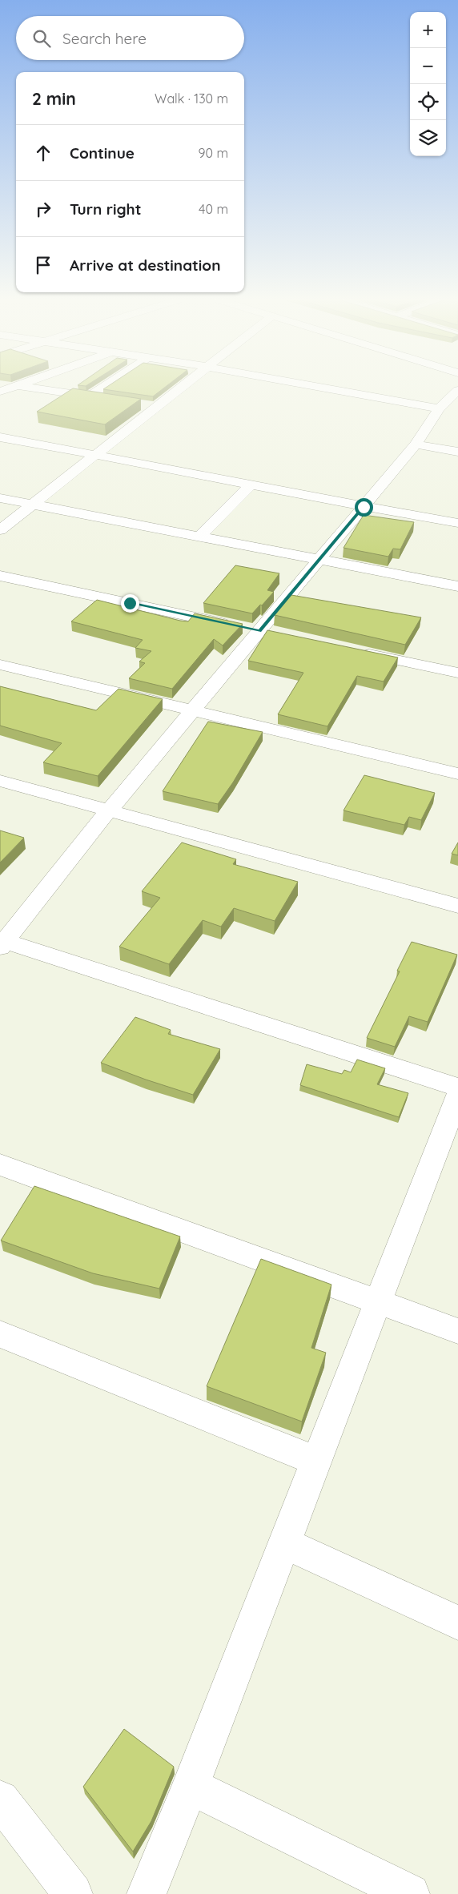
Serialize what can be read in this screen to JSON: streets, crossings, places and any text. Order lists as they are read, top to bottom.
{
  "page": {
    "map_buttons": ["+", "−"],
    "search": "Search here",
    "heading": ["2 min", "Walk · 130 m"],
    "list": [
      ["Continue", "90 m"],
      ["Turn right", "40 m"],
      "Arrive at destination"
    ]
  }
}
